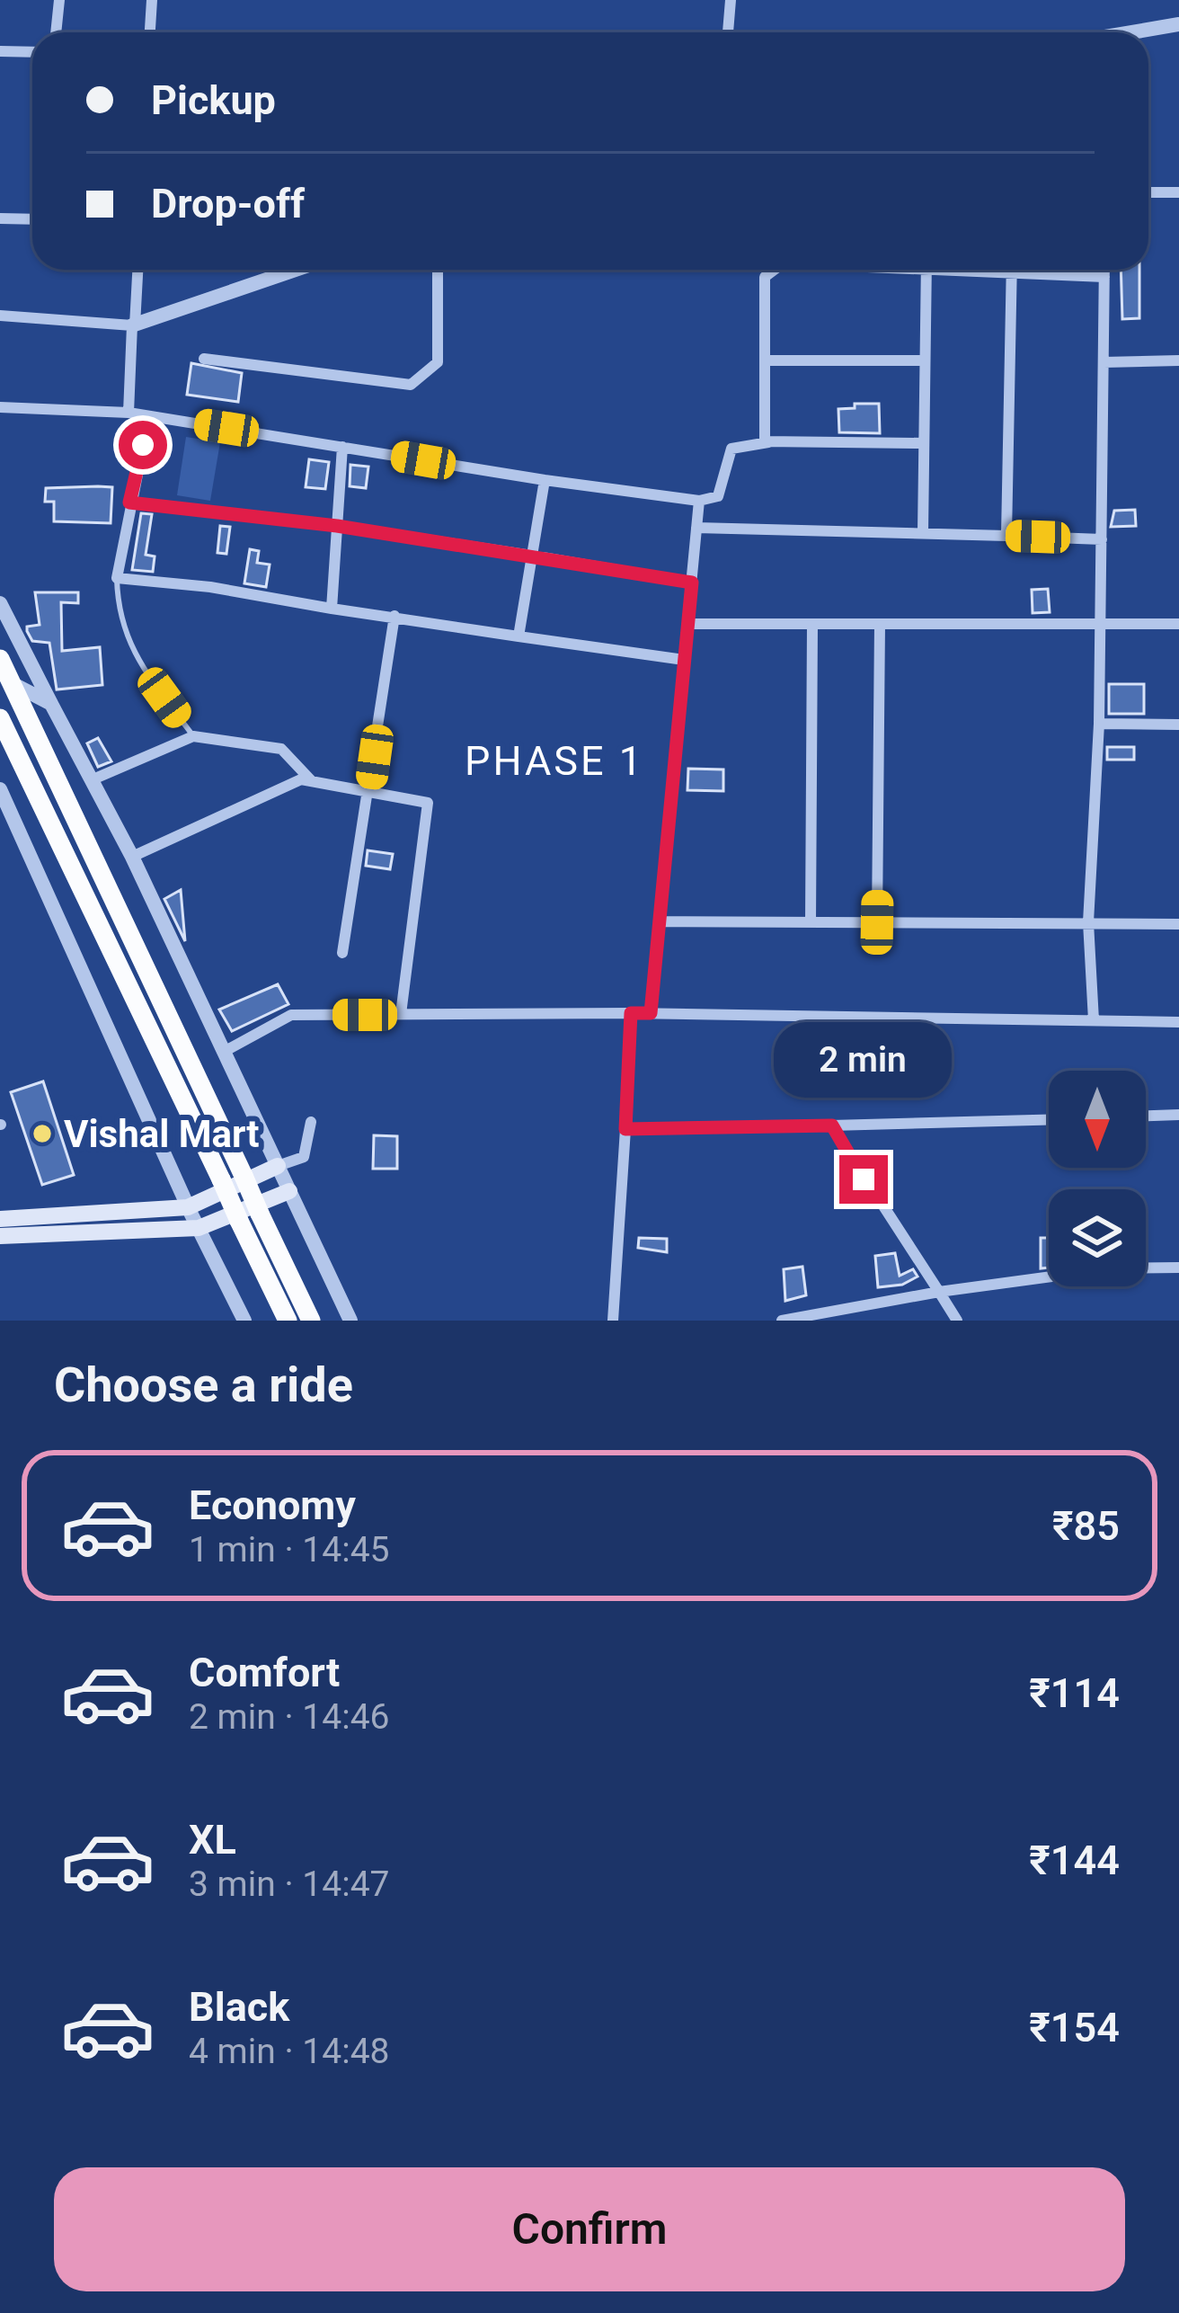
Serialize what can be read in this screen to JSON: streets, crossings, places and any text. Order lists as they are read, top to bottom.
{
  "districts": ["PHASE 1"],
  "places": ["Vishal Mart"],
  "north": "bottom",
  "page": {
    "banner": ["Pickup", "Drop-off"],
    "bubble": "2 min",
    "heading": "Choose a ride",
    "list": [
      {
        "name": "Economy",
        "note": "1 min · 14:45",
        "value": "₹85"
      },
      {
        "name": "Comfort",
        "note": "2 min · 14:46",
        "value": "₹114"
      },
      {
        "name": "XL",
        "note": "3 min · 14:47",
        "value": "₹144"
      },
      {
        "name": "Black",
        "note": "4 min · 14:48",
        "value": "₹154"
      }
    ],
    "buttons": "Confirm"
  }
}
